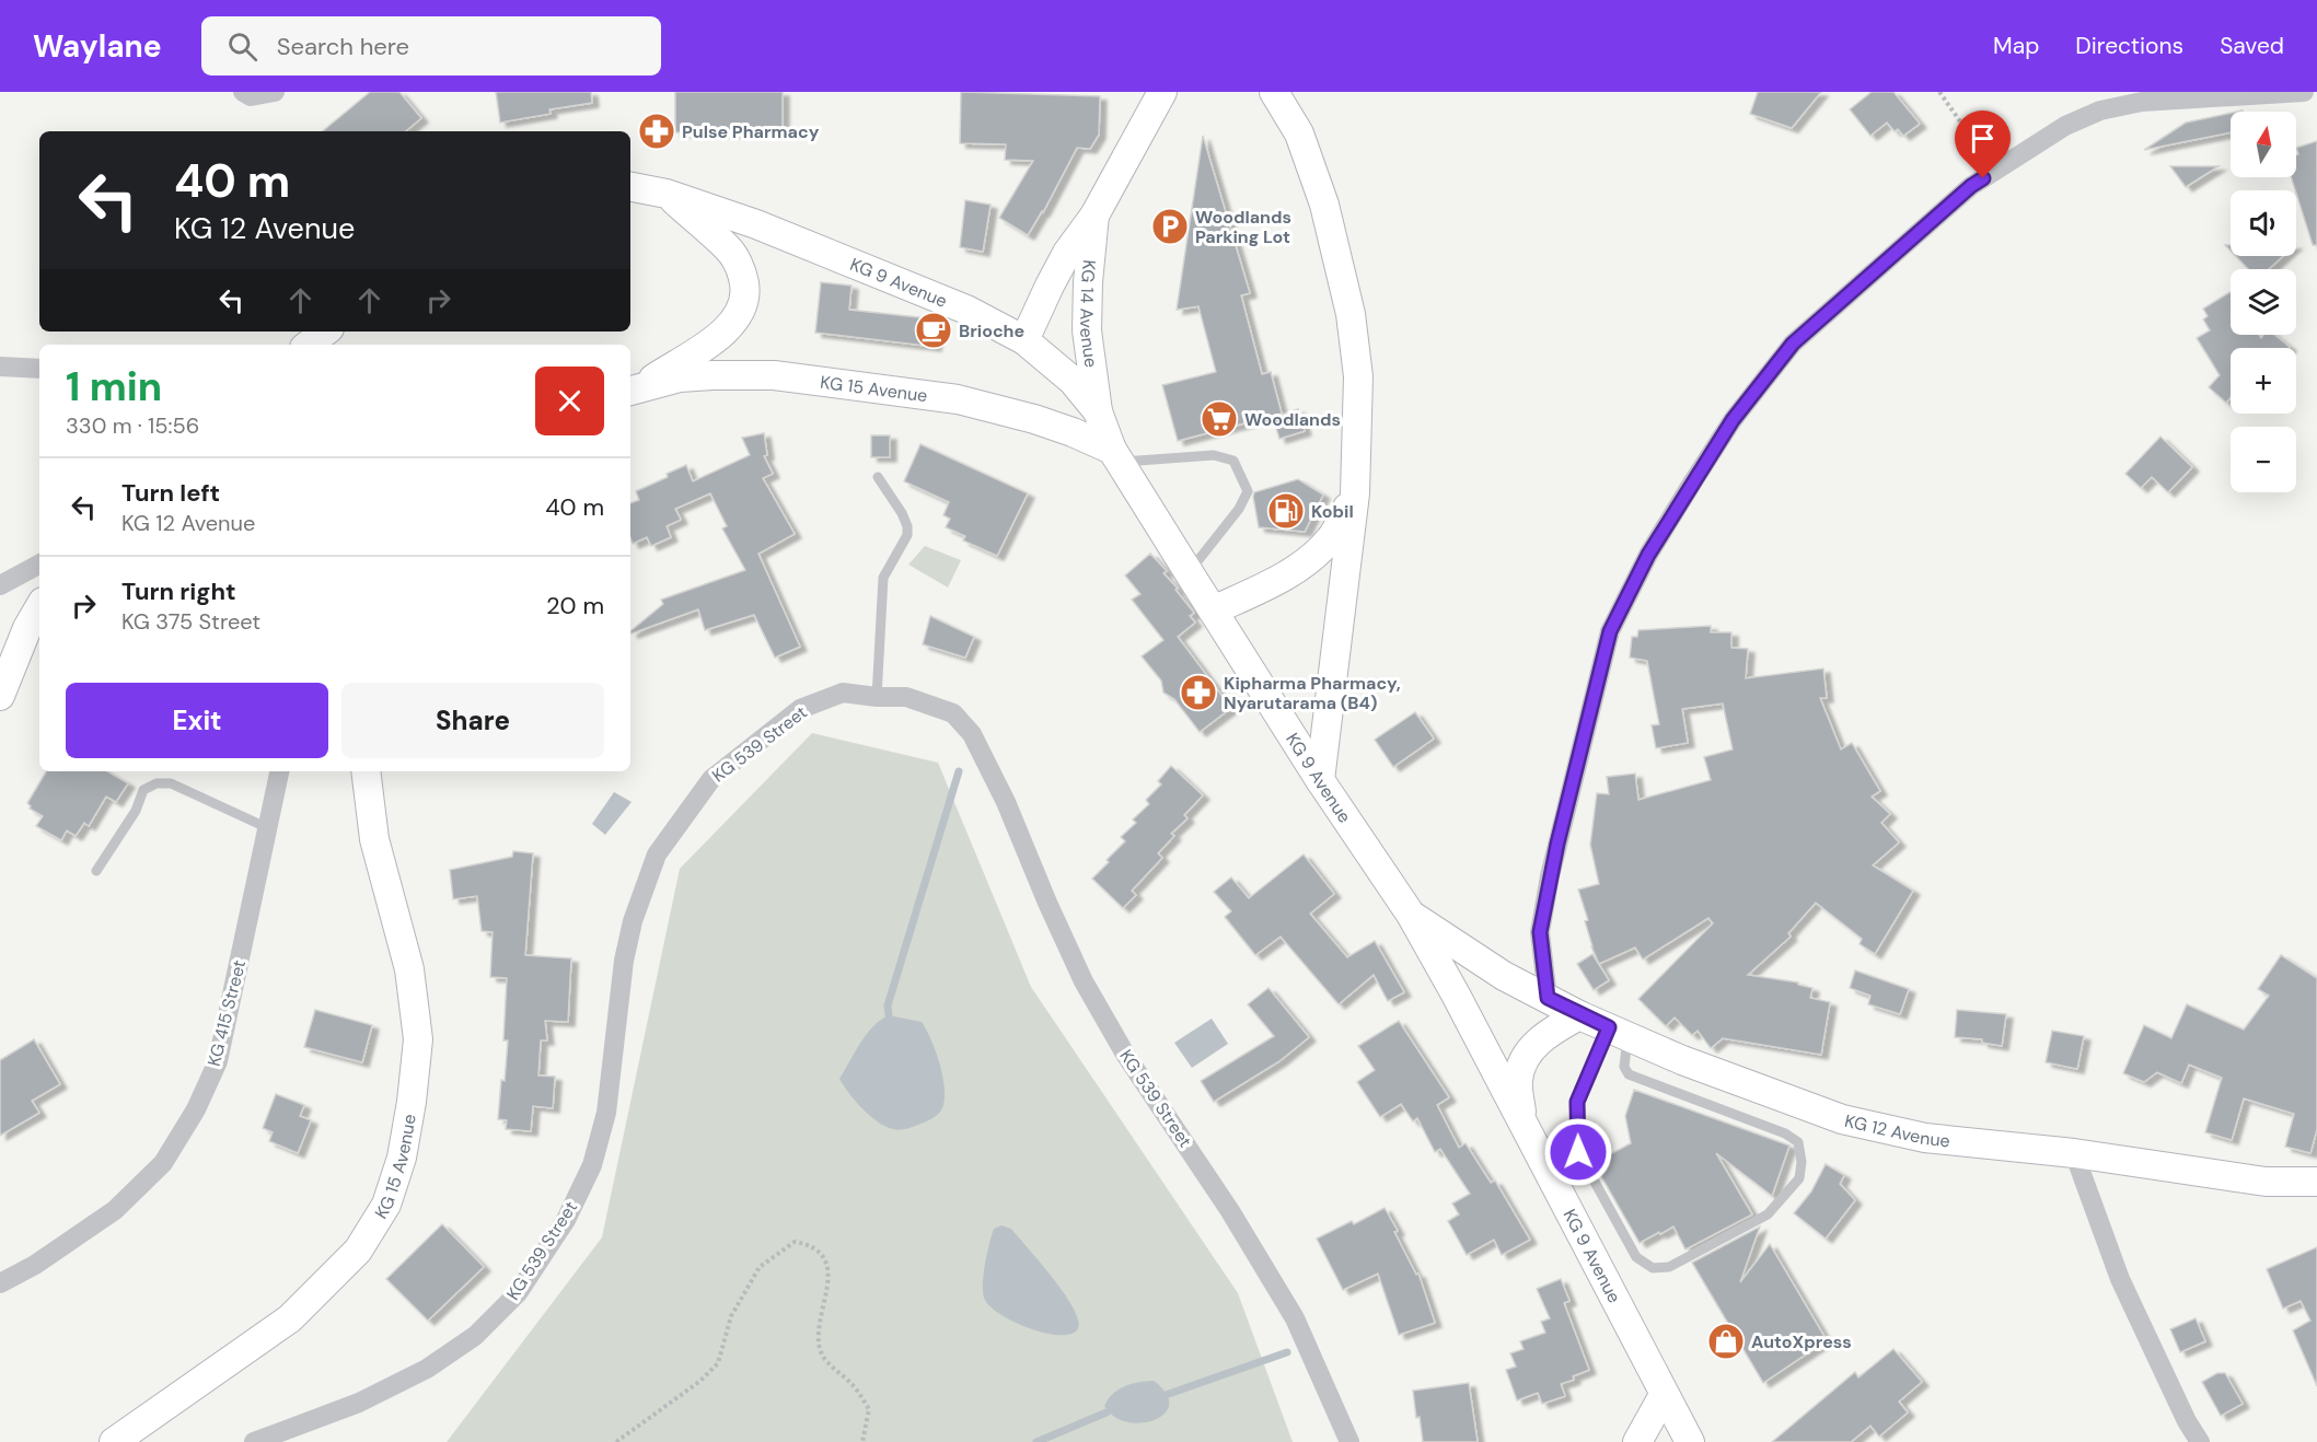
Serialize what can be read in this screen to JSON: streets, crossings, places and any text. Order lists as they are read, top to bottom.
{
  "streets": {
    "main road": [
      "KG 9 Avenue",
      "KG 14 Avenue",
      "KG 15 Avenue",
      "KG 12 Avenue"
    ],
    "street": ["KG 539 Street", "KG 415 Street"]
  },
  "crossings": [
    ["KG 9 Avenue", "KG 14 Avenue"],
    ["KG 9 Avenue", "KG 15 Avenue"],
    ["KG 9 Avenue", "KG 12 Avenue"]
  ],
  "places": {
    "pharmacy": ["Pulse Pharmacy", "Kipharma Pharmacy, Nyarutarama (B4)"],
    "parking": ["Woodlands Parking Lot"],
    "cafe": ["Brioche"],
    "supermarket": ["Woodlands"],
    "fuel station": ["Kobil"],
    "shop": ["AutoXpress"]
  },
  "north": "top",
  "page": {
    "header": "Waylane",
    "search": "Search here",
    "nav": ["Map", "Directions", "Saved"],
    "map_buttons": ["+", "−"],
    "turn": ["40 m", "KG 12 Avenue"],
    "heading": ["1 min", "330 m · 15:56"],
    "list": [
      {
        "name": "Turn left",
        "note": "KG 12 Avenue",
        "value": "40 m"
      },
      {
        "name": "Turn right",
        "note": "KG 375 Street",
        "value": "20 m"
      }
    ],
    "buttons": ["Exit", "Share"]
  }
}
